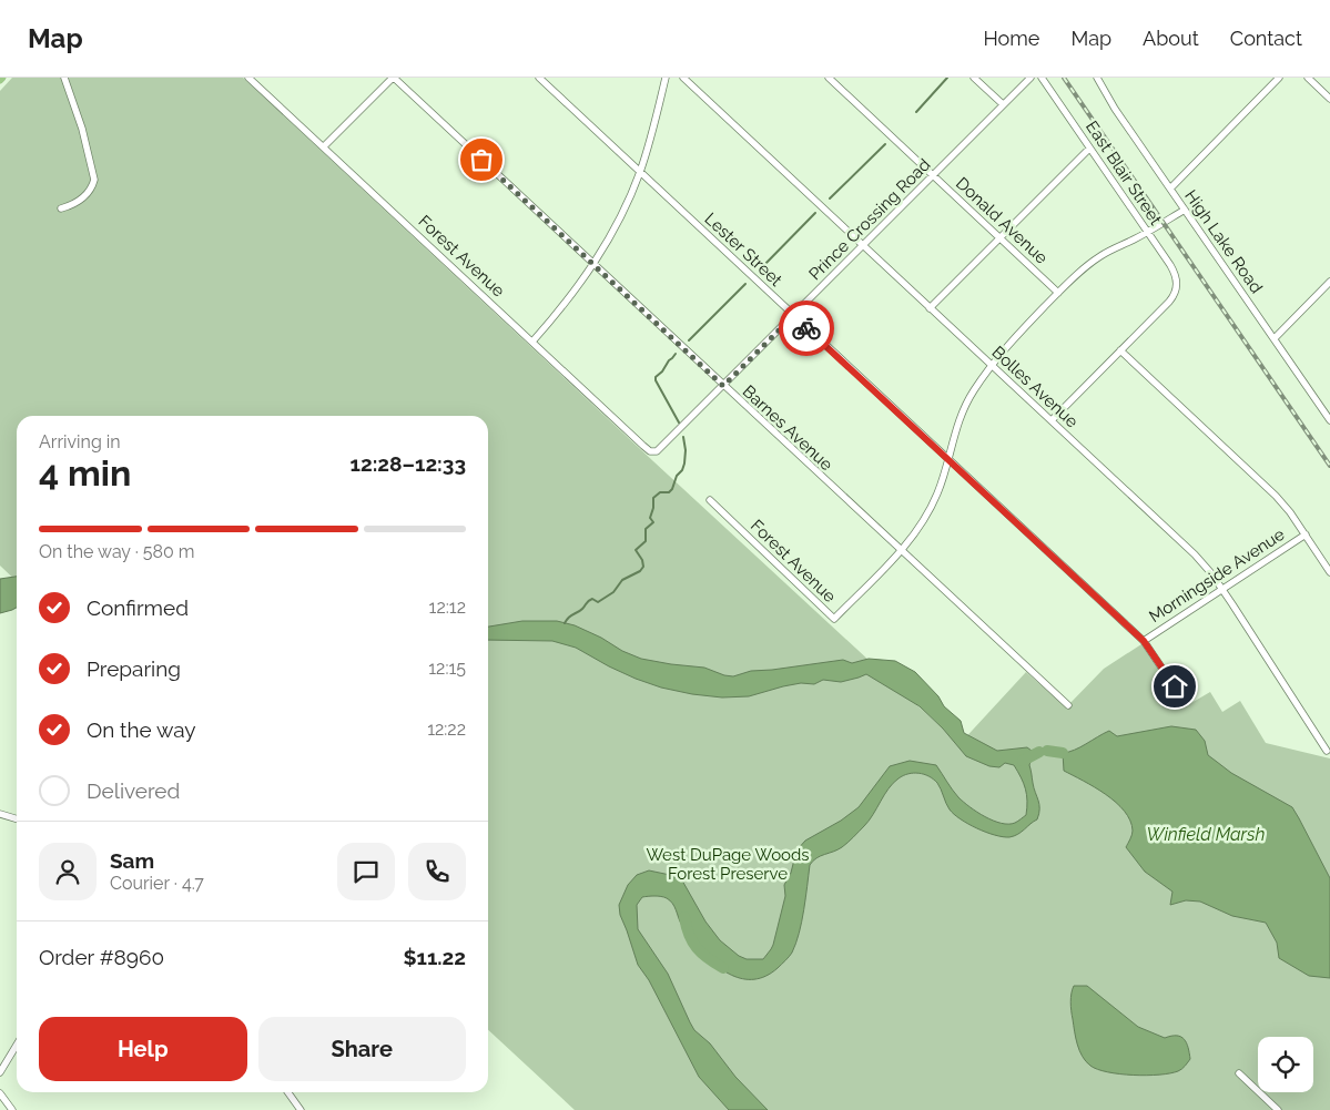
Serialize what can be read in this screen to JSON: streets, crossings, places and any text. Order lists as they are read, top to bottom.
{
  "streets": {
    "street": [
      "East Blair Street",
      "Prince Crossing Road",
      "Donald Avenue",
      "High Lake Road",
      "Lester Street",
      "Forest Avenue",
      "Bolles Avenue",
      "Barnes Avenue",
      "Morningside Avenue"
    ]
  },
  "crossings": [
    ["Prince Crossing Road", "Donald Avenue"],
    ["Prince Crossing Road", "Lester Street"],
    ["Prince Crossing Road", "Forest Avenue"],
    ["Prince Crossing Road", "Bolles Avenue"],
    ["Prince Crossing Road", "Barnes Avenue"],
    ["Lester Street", "Morningside Avenue"],
    ["Forest Avenue", "Barnes Avenue"],
    ["Bolles Avenue", "Morningside Avenue"]
  ],
  "water": ["Winfield Marsh"],
  "parks": ["West DuPage Woods Forest Preserve"],
  "page": {
    "header": "Map",
    "nav": [
      "Home",
      "Map",
      "About",
      "Contact"
    ],
    "heading": ["4 min", "Arriving in", "12:28–12:33"],
    "panel": [
      "Sam",
      "Courier · 4.7",
      "Order #8960",
      "$11.22"
    ],
    "bar": "On the way · 580 m",
    "list": [
      ["Confirmed", "12:12"],
      ["Preparing", "12:15"],
      ["On the way", "12:22"],
      "Delivered"
    ],
    "buttons": ["Help", "Share"]
  }
}
